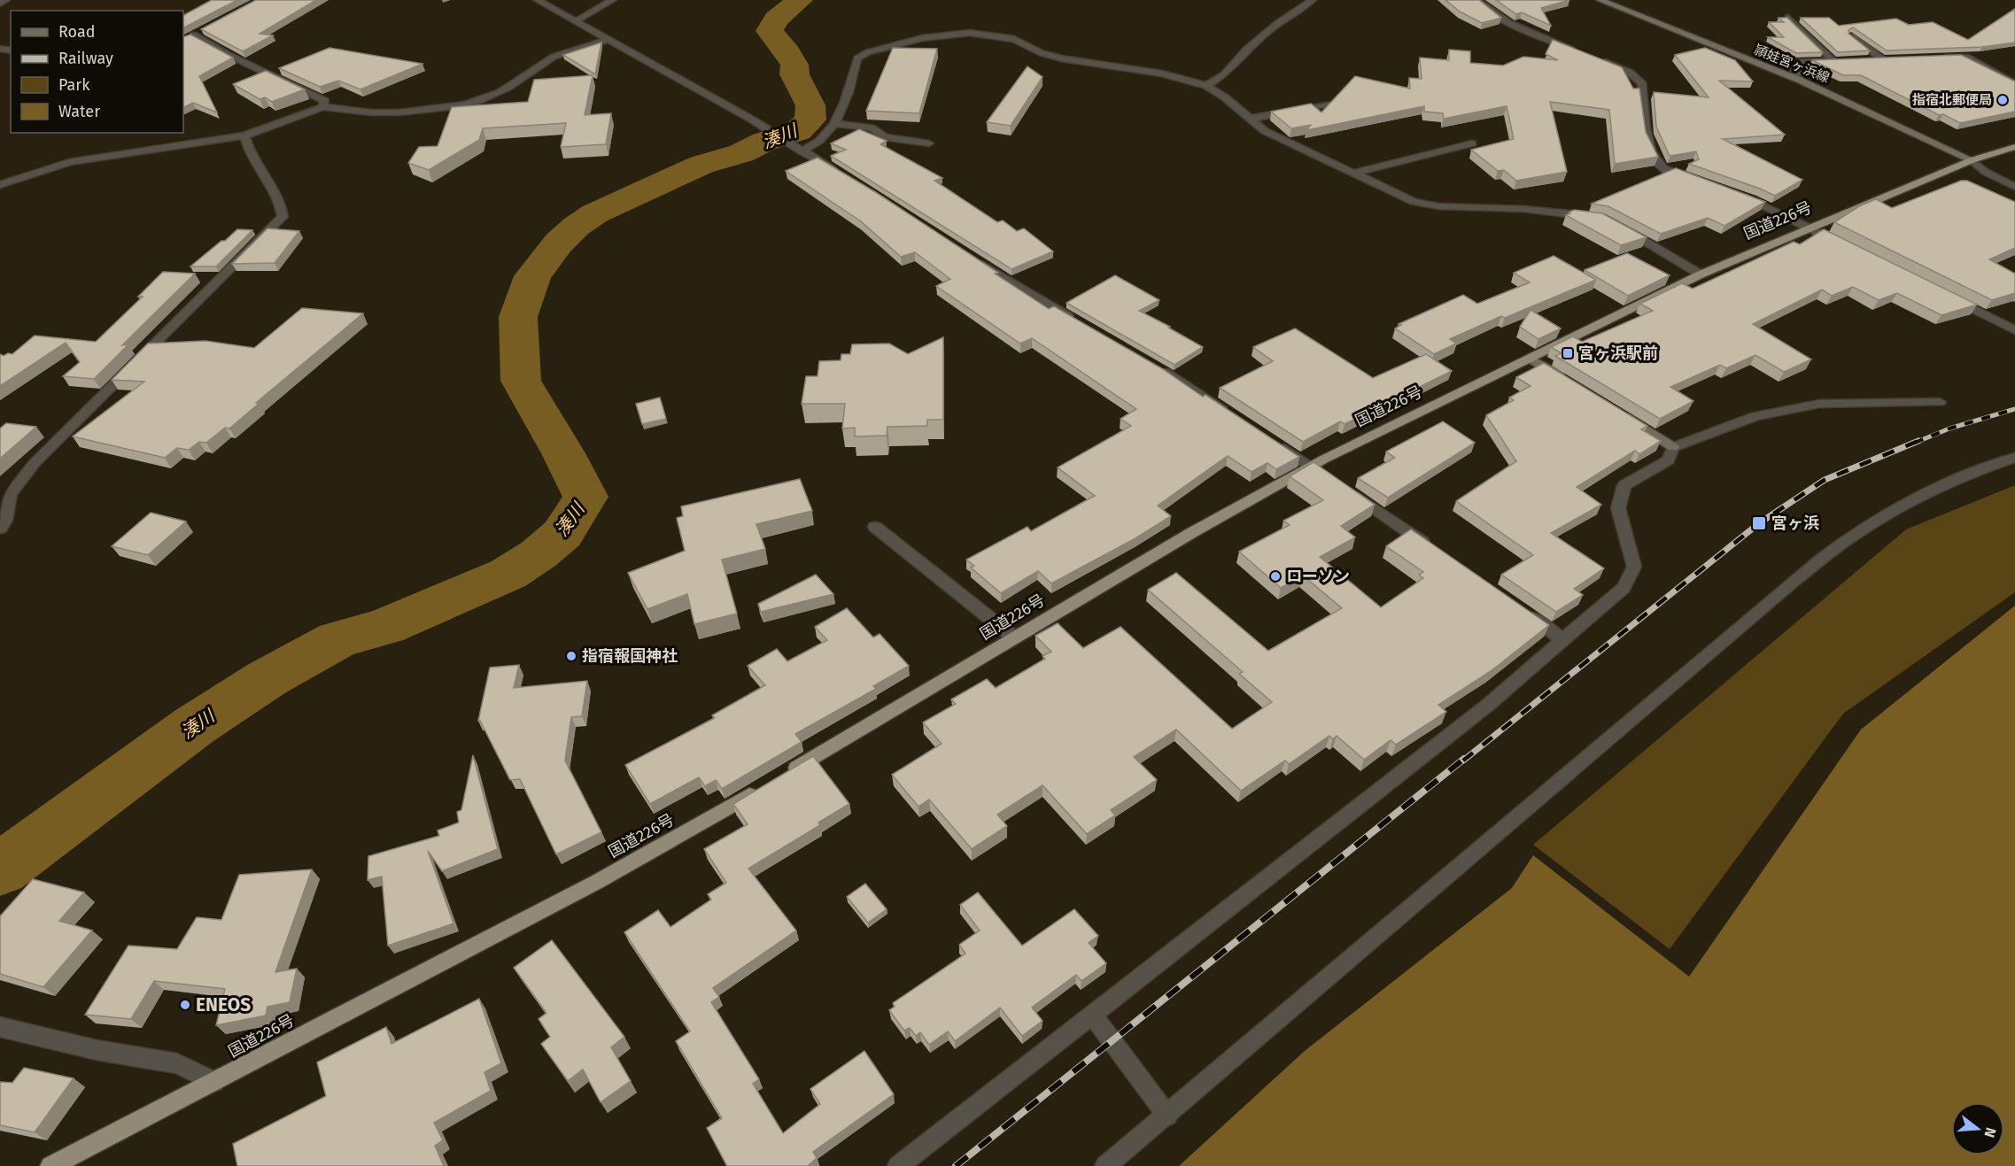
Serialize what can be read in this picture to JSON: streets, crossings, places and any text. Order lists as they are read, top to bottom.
{
  "streets": {
    "highway": ["国道226号"],
    "main road": ["頴娃宮ヶ浜線"]
  },
  "crossings": [
    ["頴娃宮ヶ浜線", "国道226号"]
  ],
  "water": ["湊川"],
  "places": {
    "other": [
      "指宿北郵便局",
      "ローソン",
      "指宿報国神社",
      "ENEOS"
    ],
    "transit": ["宮ヶ浜駅前", "宮ヶ浜"]
  },
  "legend": [
    "Road",
    "Railway",
    "Park",
    "Water"
  ],
  "north": "right"
}
